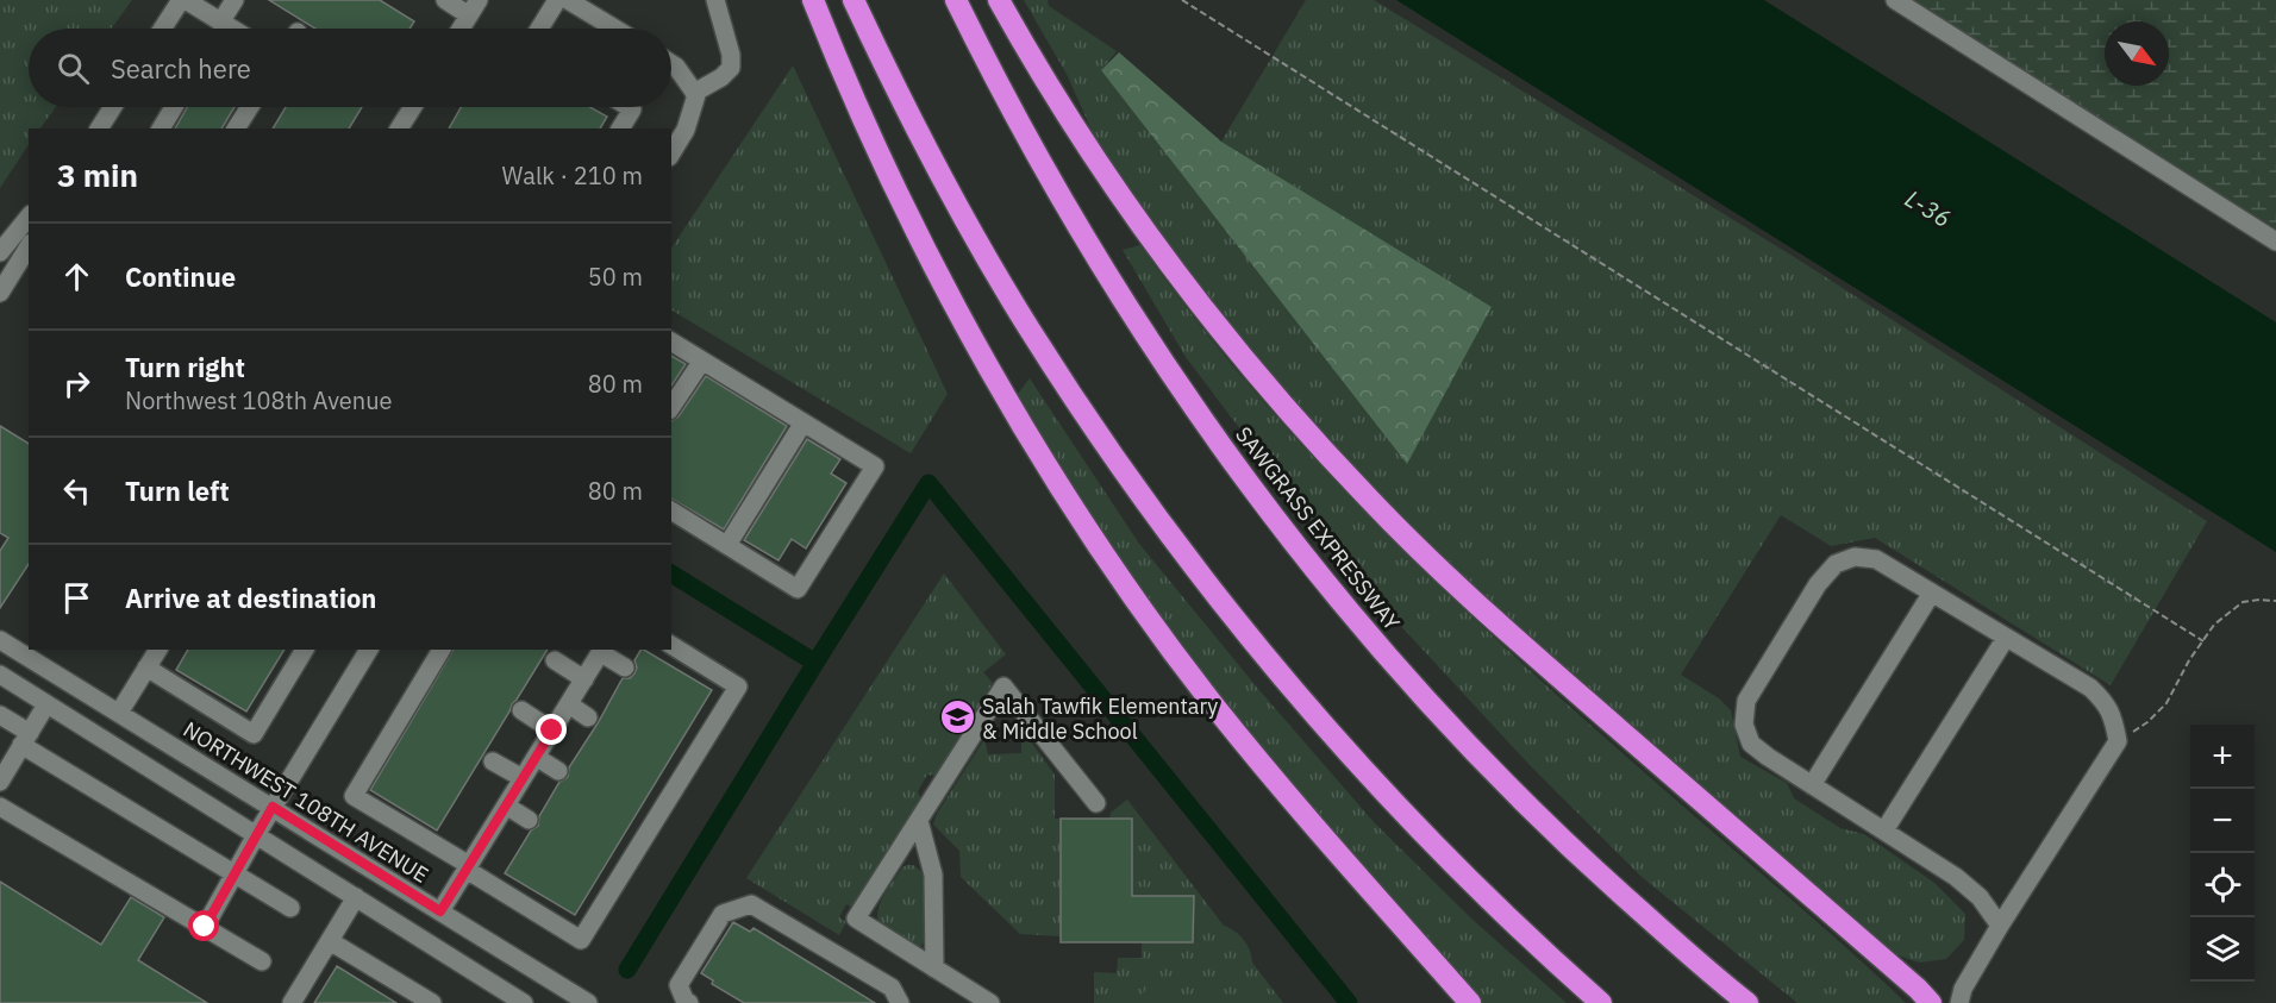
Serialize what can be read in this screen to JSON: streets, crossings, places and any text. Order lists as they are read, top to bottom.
{
  "streets": {
    "highway": ["SAWGRASS EXPRESSWAY"],
    "street": ["NORTHWEST 108TH AVENUE"]
  },
  "water": ["L-36"],
  "places": {
    "school or university": ["Salah Tawfik Elementary & Middle School"]
  },
  "north": "bottom right",
  "page": {
    "search": "Search here",
    "heading": ["3 min", "Walk · 210 m"],
    "list": [
      ["Continue", "50 m"],
      ["Turn right", "Northwest 108th Avenue", "80 m"],
      ["Turn left", "80 m"],
      "Arrive at destination"
    ],
    "map_buttons": ["+", "−"]
  }
}
